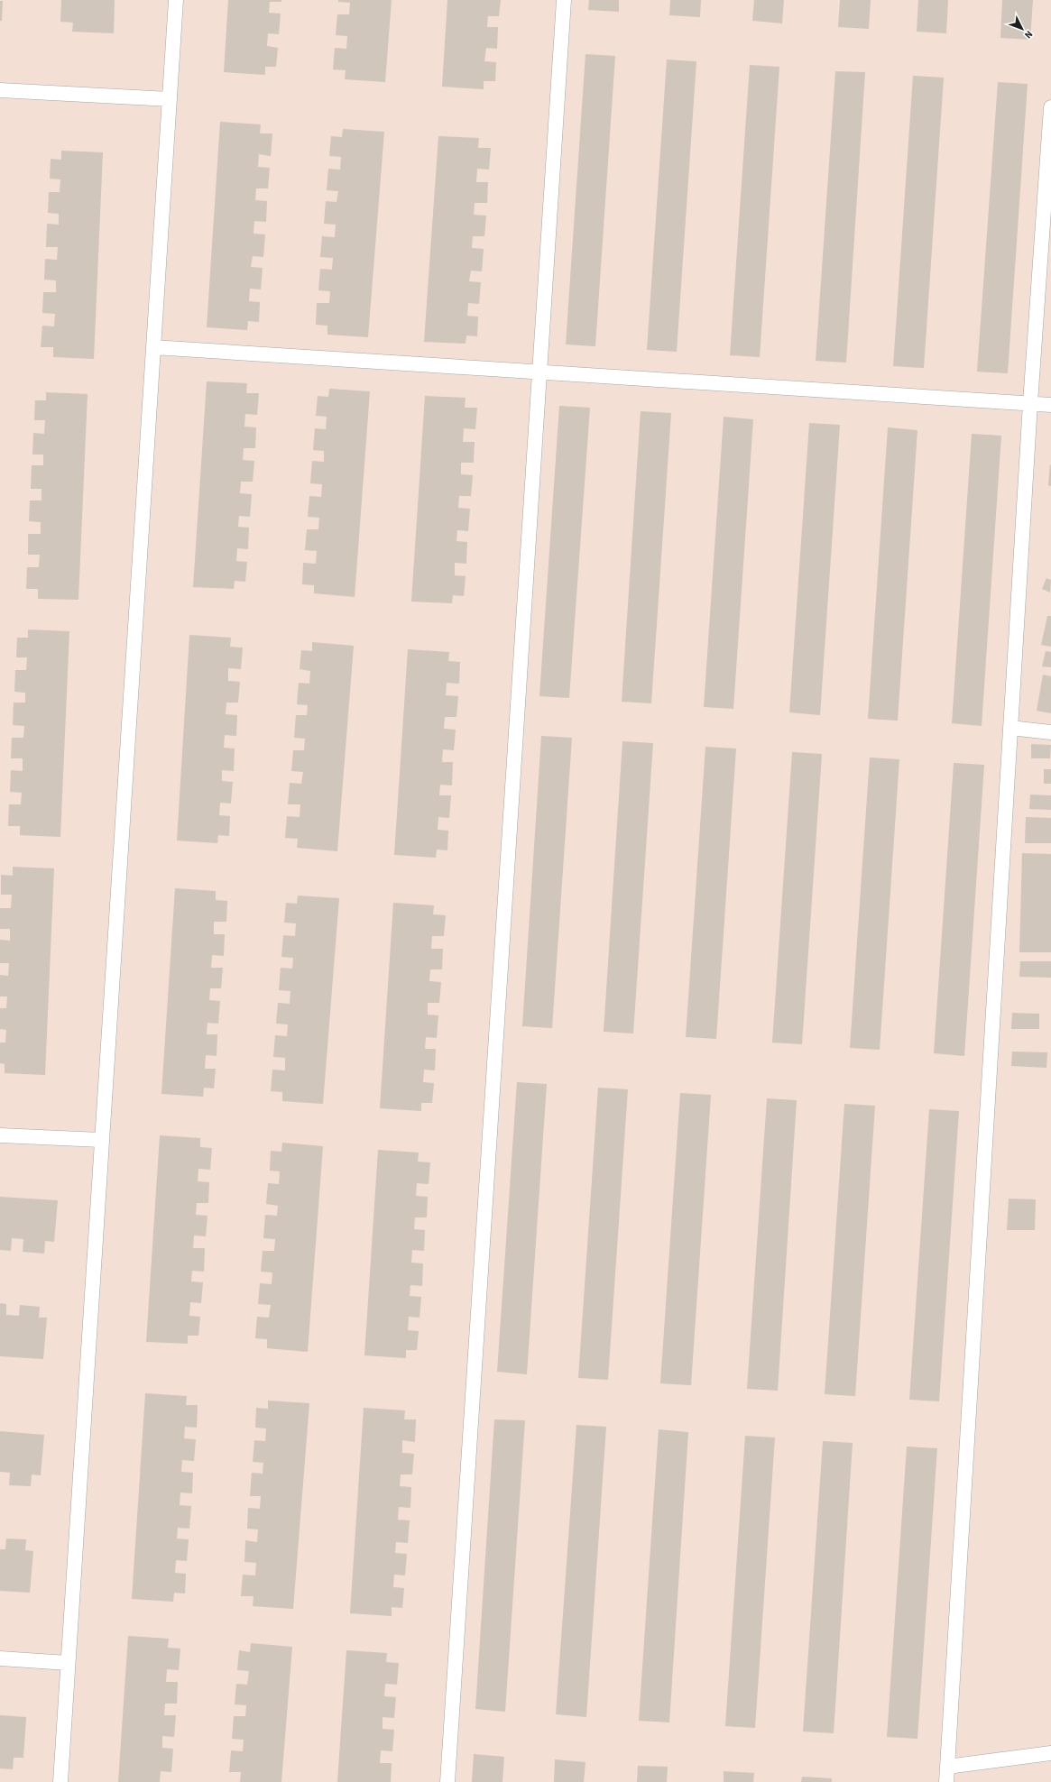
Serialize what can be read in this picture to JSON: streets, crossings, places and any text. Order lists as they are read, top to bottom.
{
  "north": "bottom right"
}
